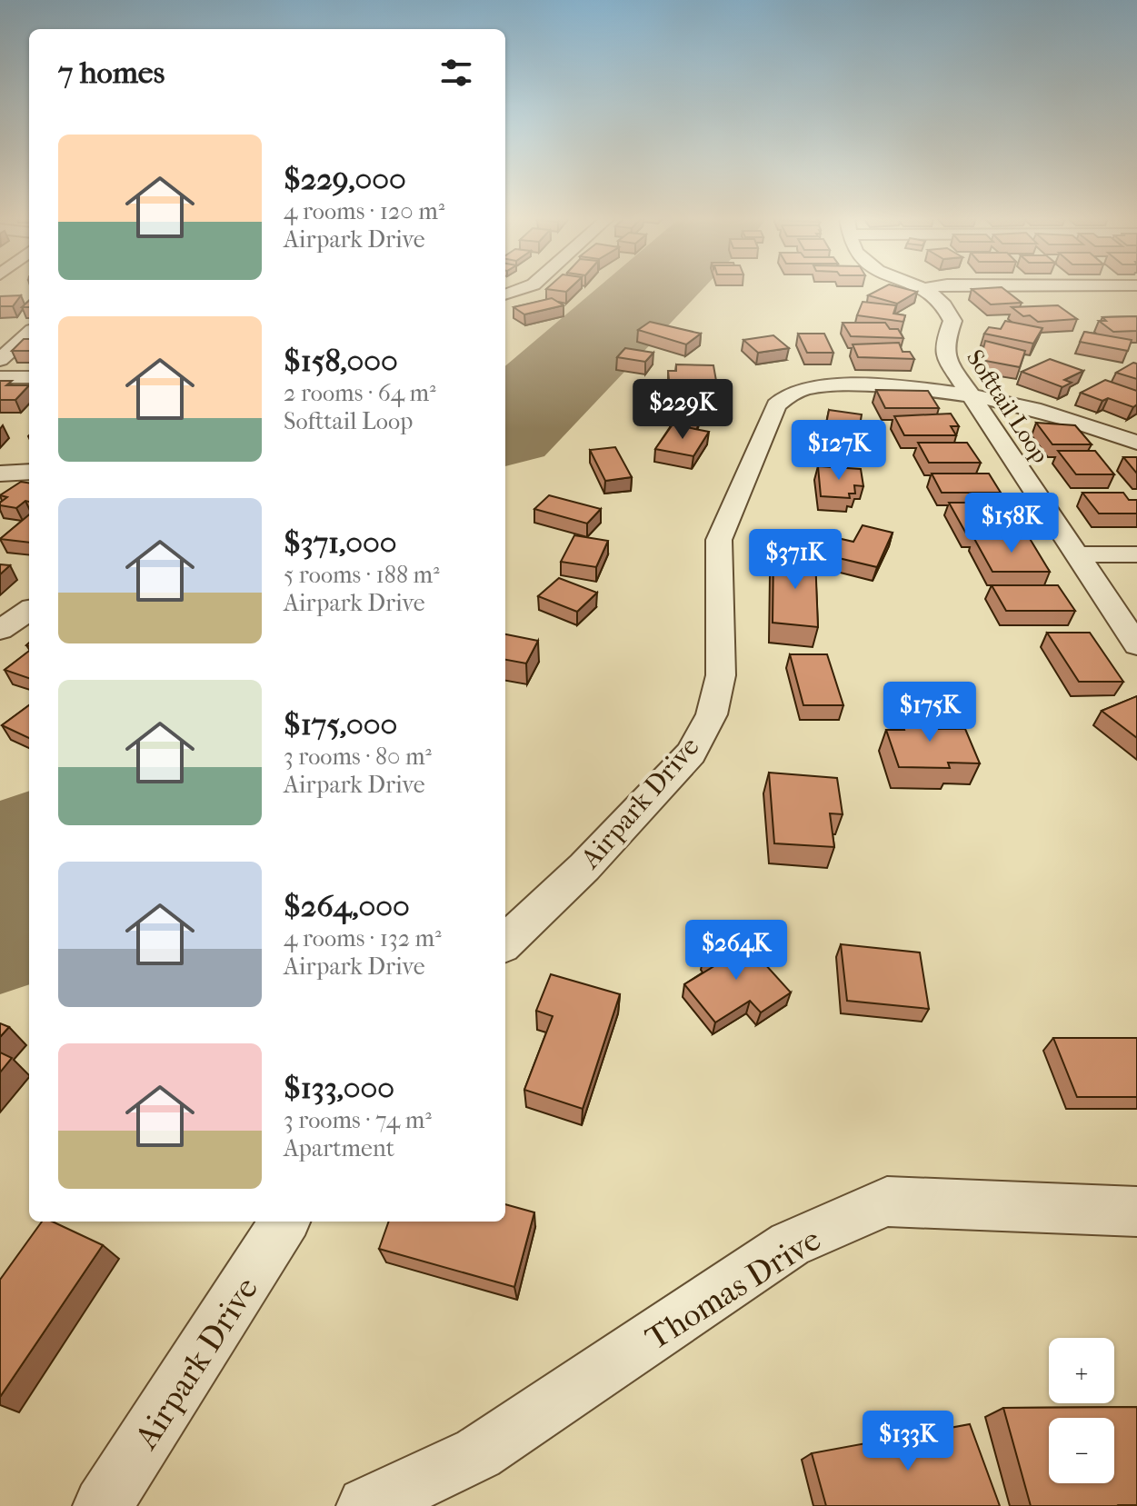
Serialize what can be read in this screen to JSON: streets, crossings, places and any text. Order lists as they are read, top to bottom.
{
  "streets": {
    "street": ["Softtail Loop", "Airpark Drive", "Thomas Drive"]
  },
  "crossings": [
    ["Softtail Loop", "Airpark Drive"]
  ],
  "page": {
    "heading": "7 homes",
    "list": [
      {
        "name": "$229,000",
        "note": "4 rooms · 120 m² · Airpark Drive"
      },
      {
        "name": "$158,000",
        "note": "2 rooms · 64 m² · Softtail Loop"
      },
      {
        "name": "$371,000",
        "note": "5 rooms · 188 m² · Airpark Drive"
      },
      {
        "name": "$175,000",
        "note": "3 rooms · 80 m² · Airpark Drive"
      },
      {
        "name": "$264,000",
        "note": "4 rooms · 132 m² · Airpark Drive"
      },
      {
        "name": "$133,000",
        "note": "3 rooms · 74 m² · Apartment"
      }
    ],
    "price": [
      "$229K",
      "$127K",
      "$158K",
      "$371K",
      "$175K",
      "$264K",
      "$133K"
    ],
    "map_buttons": ["+", "−"]
  }
}
